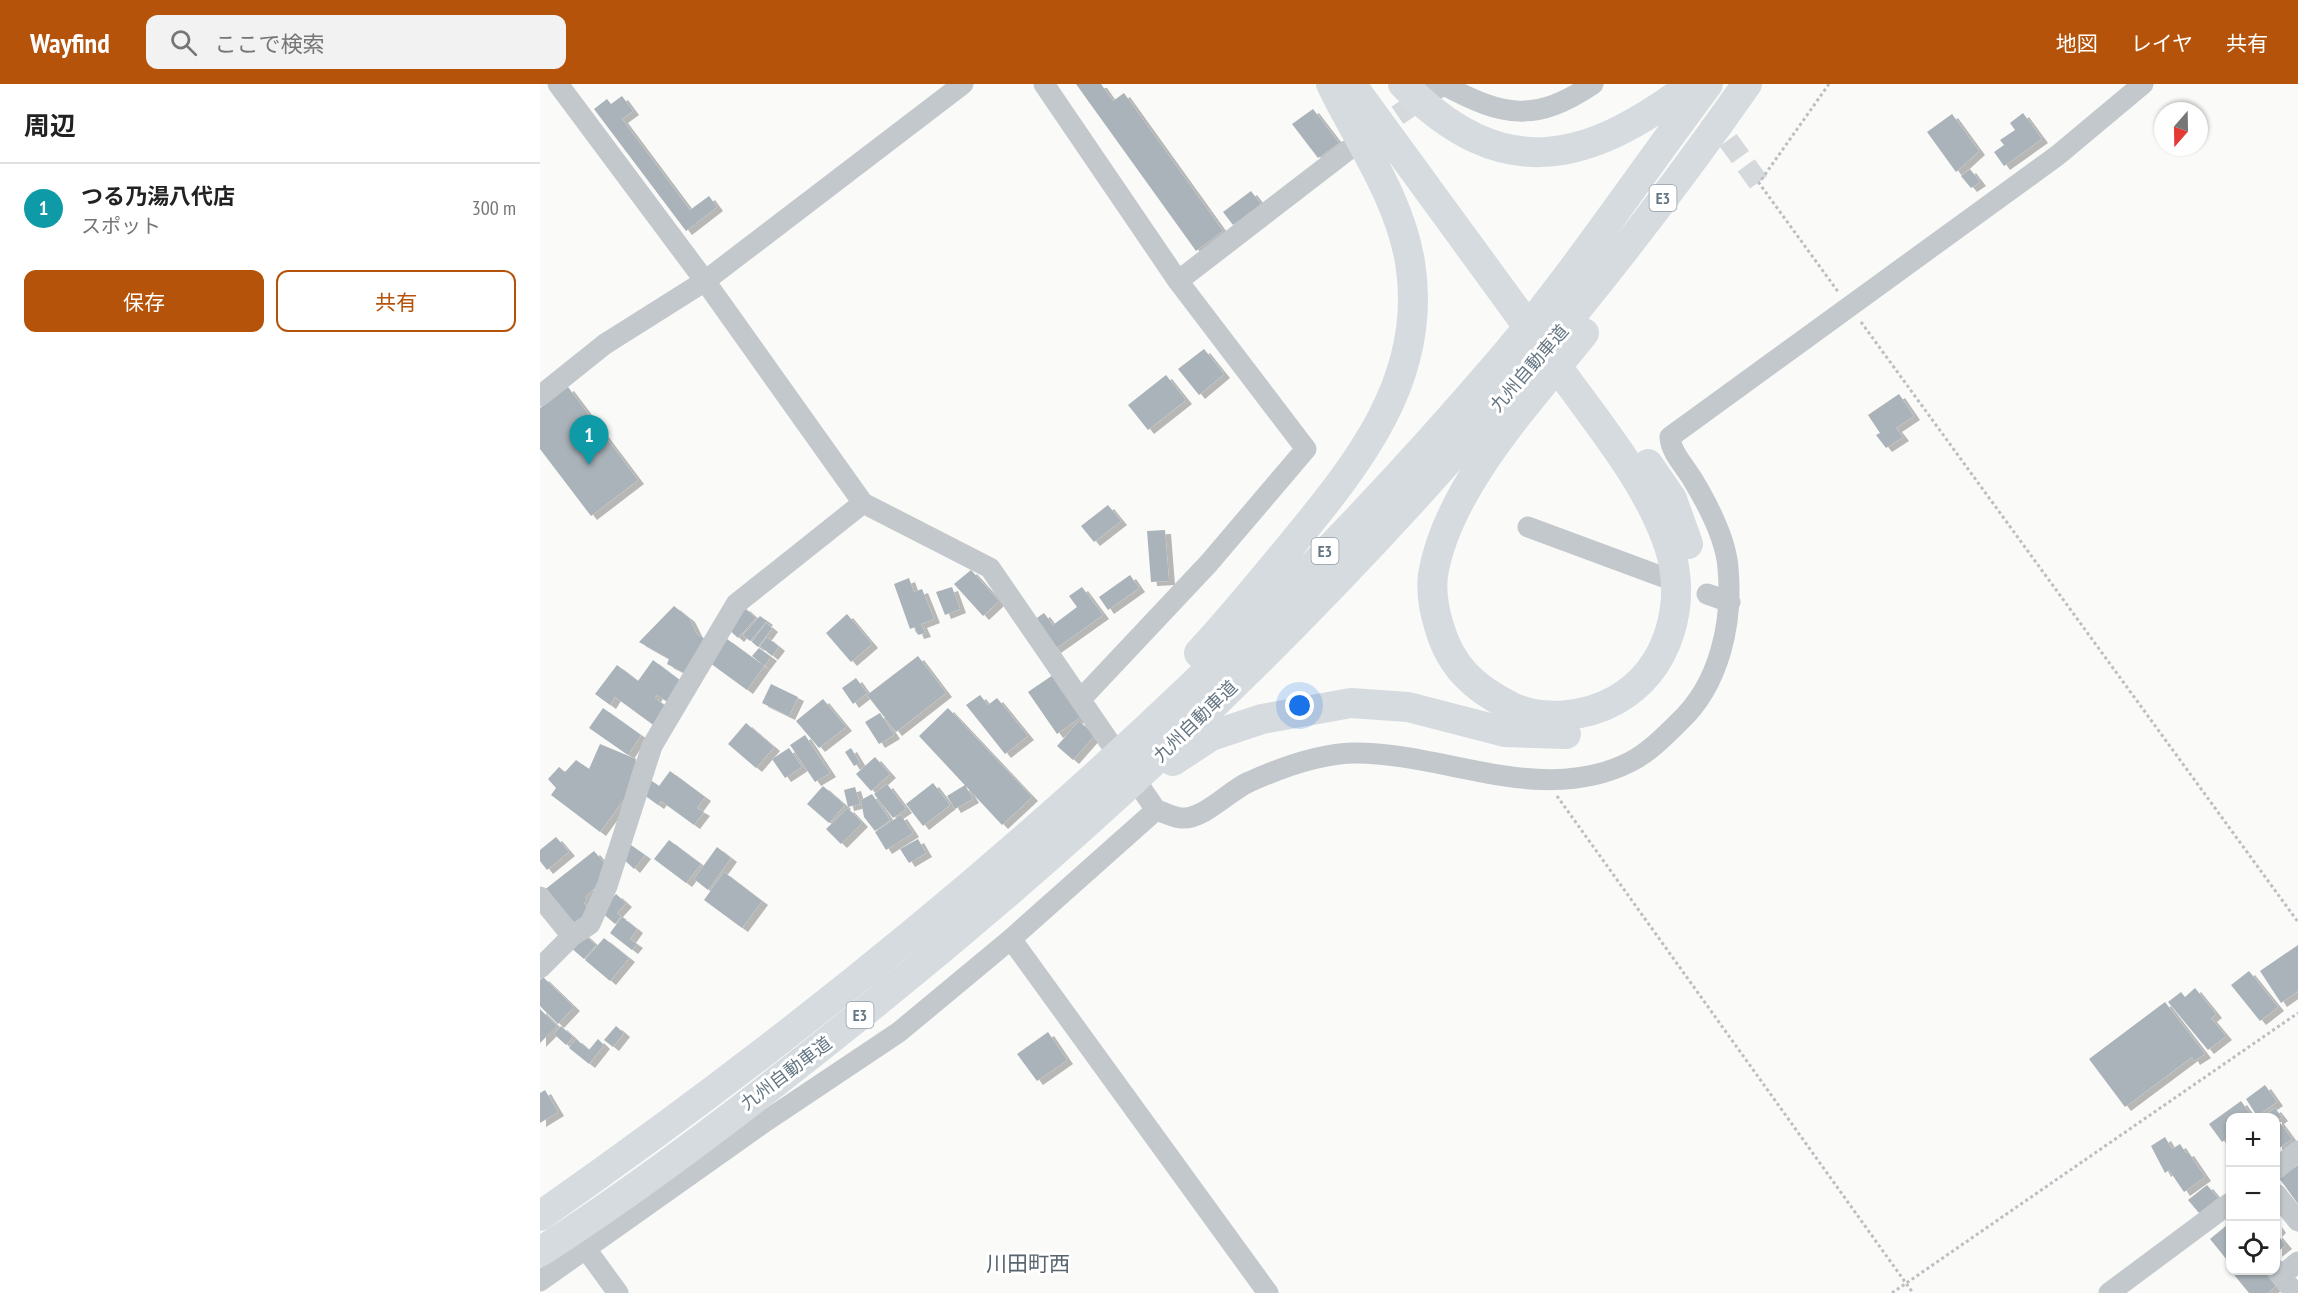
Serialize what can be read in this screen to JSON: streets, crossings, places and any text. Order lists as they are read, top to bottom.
{
  "streets": {
    "highway": ["E3", "九州自動車道"]
  },
  "districts": ["川田町西"],
  "north": "bottom",
  "page": {
    "header": "Wayfind",
    "search": "ここで検索",
    "nav": ["地図", "レイヤ", "共有"],
    "heading": "周辺",
    "list": [
      {
        "mark": "1",
        "name": "つる乃湯八代店",
        "note": "スポット",
        "value": "300 m"
      }
    ],
    "buttons": ["保存", "共有"],
    "pins": "1",
    "map_buttons": ["+", "−"]
  }
}
